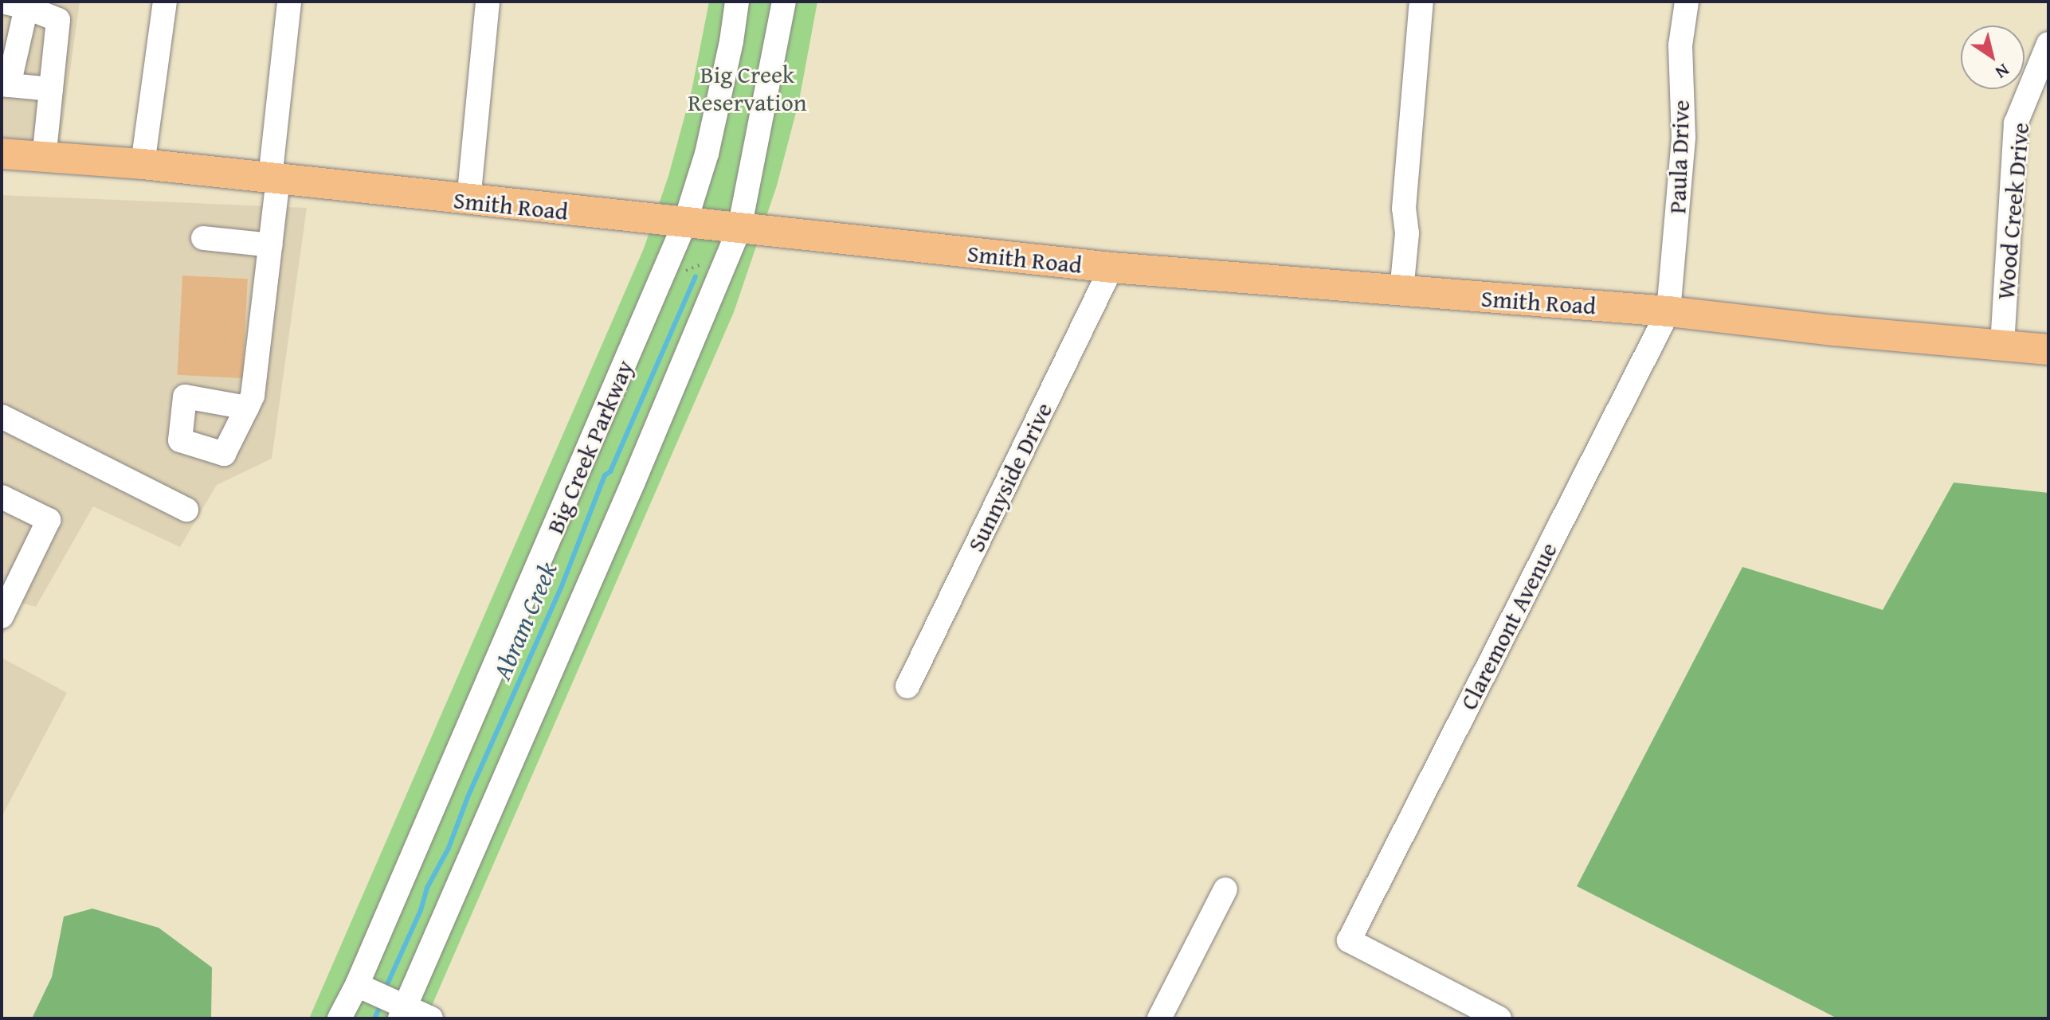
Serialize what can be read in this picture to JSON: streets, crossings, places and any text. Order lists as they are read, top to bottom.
{
  "streets": {
    "main road": ["Smith Road"],
    "street": [
      "Paula Drive",
      "Wood Creek Drive",
      "Big Creek Parkway",
      "Sunnyside Drive",
      "Claremont Avenue"
    ]
  },
  "crossings": [
    ["Paula Drive", "Smith Road"],
    ["Paula Drive", "Claremont Avenue"],
    ["Smith Road", "Wood Creek Drive"],
    ["Smith Road", "Big Creek Parkway"],
    ["Smith Road", "Sunnyside Drive"],
    ["Smith Road", "Claremont Avenue"]
  ],
  "water": ["Abram Creek"],
  "parks": ["Big Creek Reservation"],
  "north": "bottom right"
}
